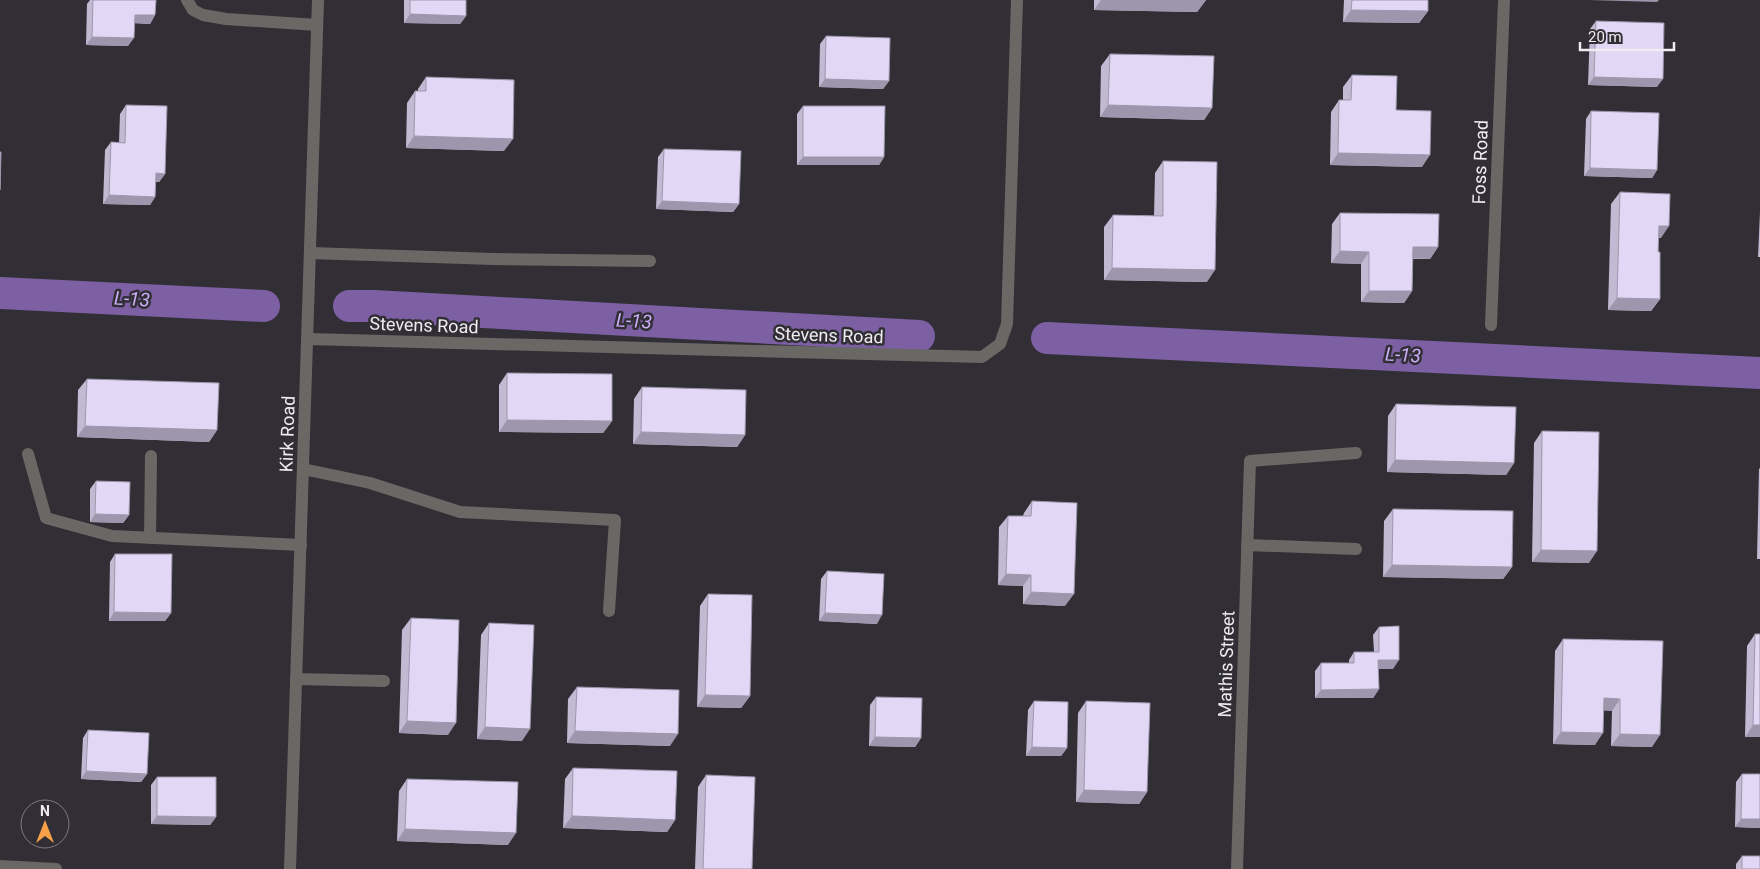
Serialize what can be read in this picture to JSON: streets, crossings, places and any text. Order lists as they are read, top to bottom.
{
  "streets": {
    "street": [
      "Foss Road",
      "Stevens Road",
      "Kirk Road",
      "Mathis Street"
    ]
  },
  "crossings": [
    ["Stevens Road", "Kirk Road"]
  ],
  "water": ["L-13"],
  "scale_bar": "20 m",
  "north": "top"
}
